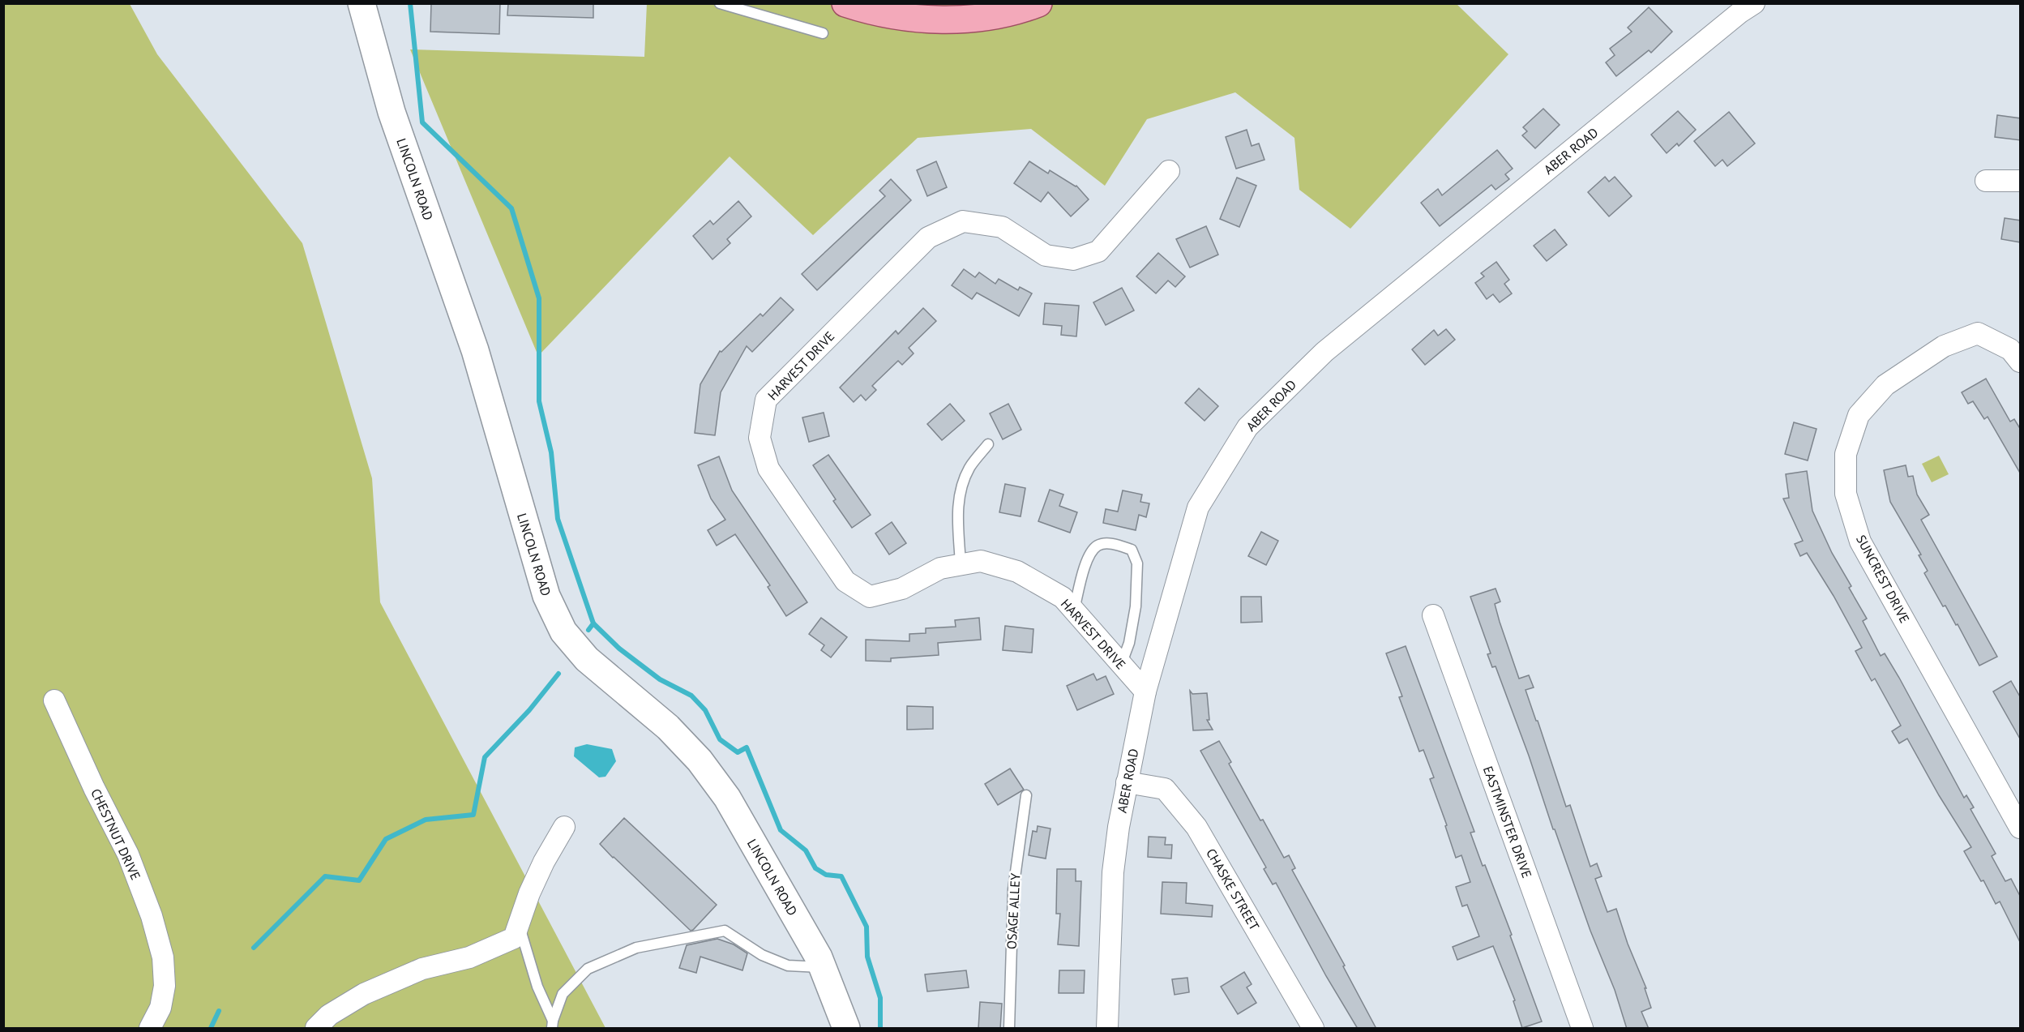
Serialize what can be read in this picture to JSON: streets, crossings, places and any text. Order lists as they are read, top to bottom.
{
  "streets": {
    "street": [
      "ABER ROAD",
      "LINCOLN ROAD",
      "HARVEST DRIVE",
      "SUNCREST DRIVE",
      "EASTMINSTER DRIVE",
      "CHESTNUT DRIVE",
      "CHASKE STREET"
    ],
    "lane": ["OSAGE ALLEY"]
  },
  "crossings": [
    ["ABER ROAD", "HARVEST DRIVE"],
    ["ABER ROAD", "CHASKE STREET"]
  ]
}
